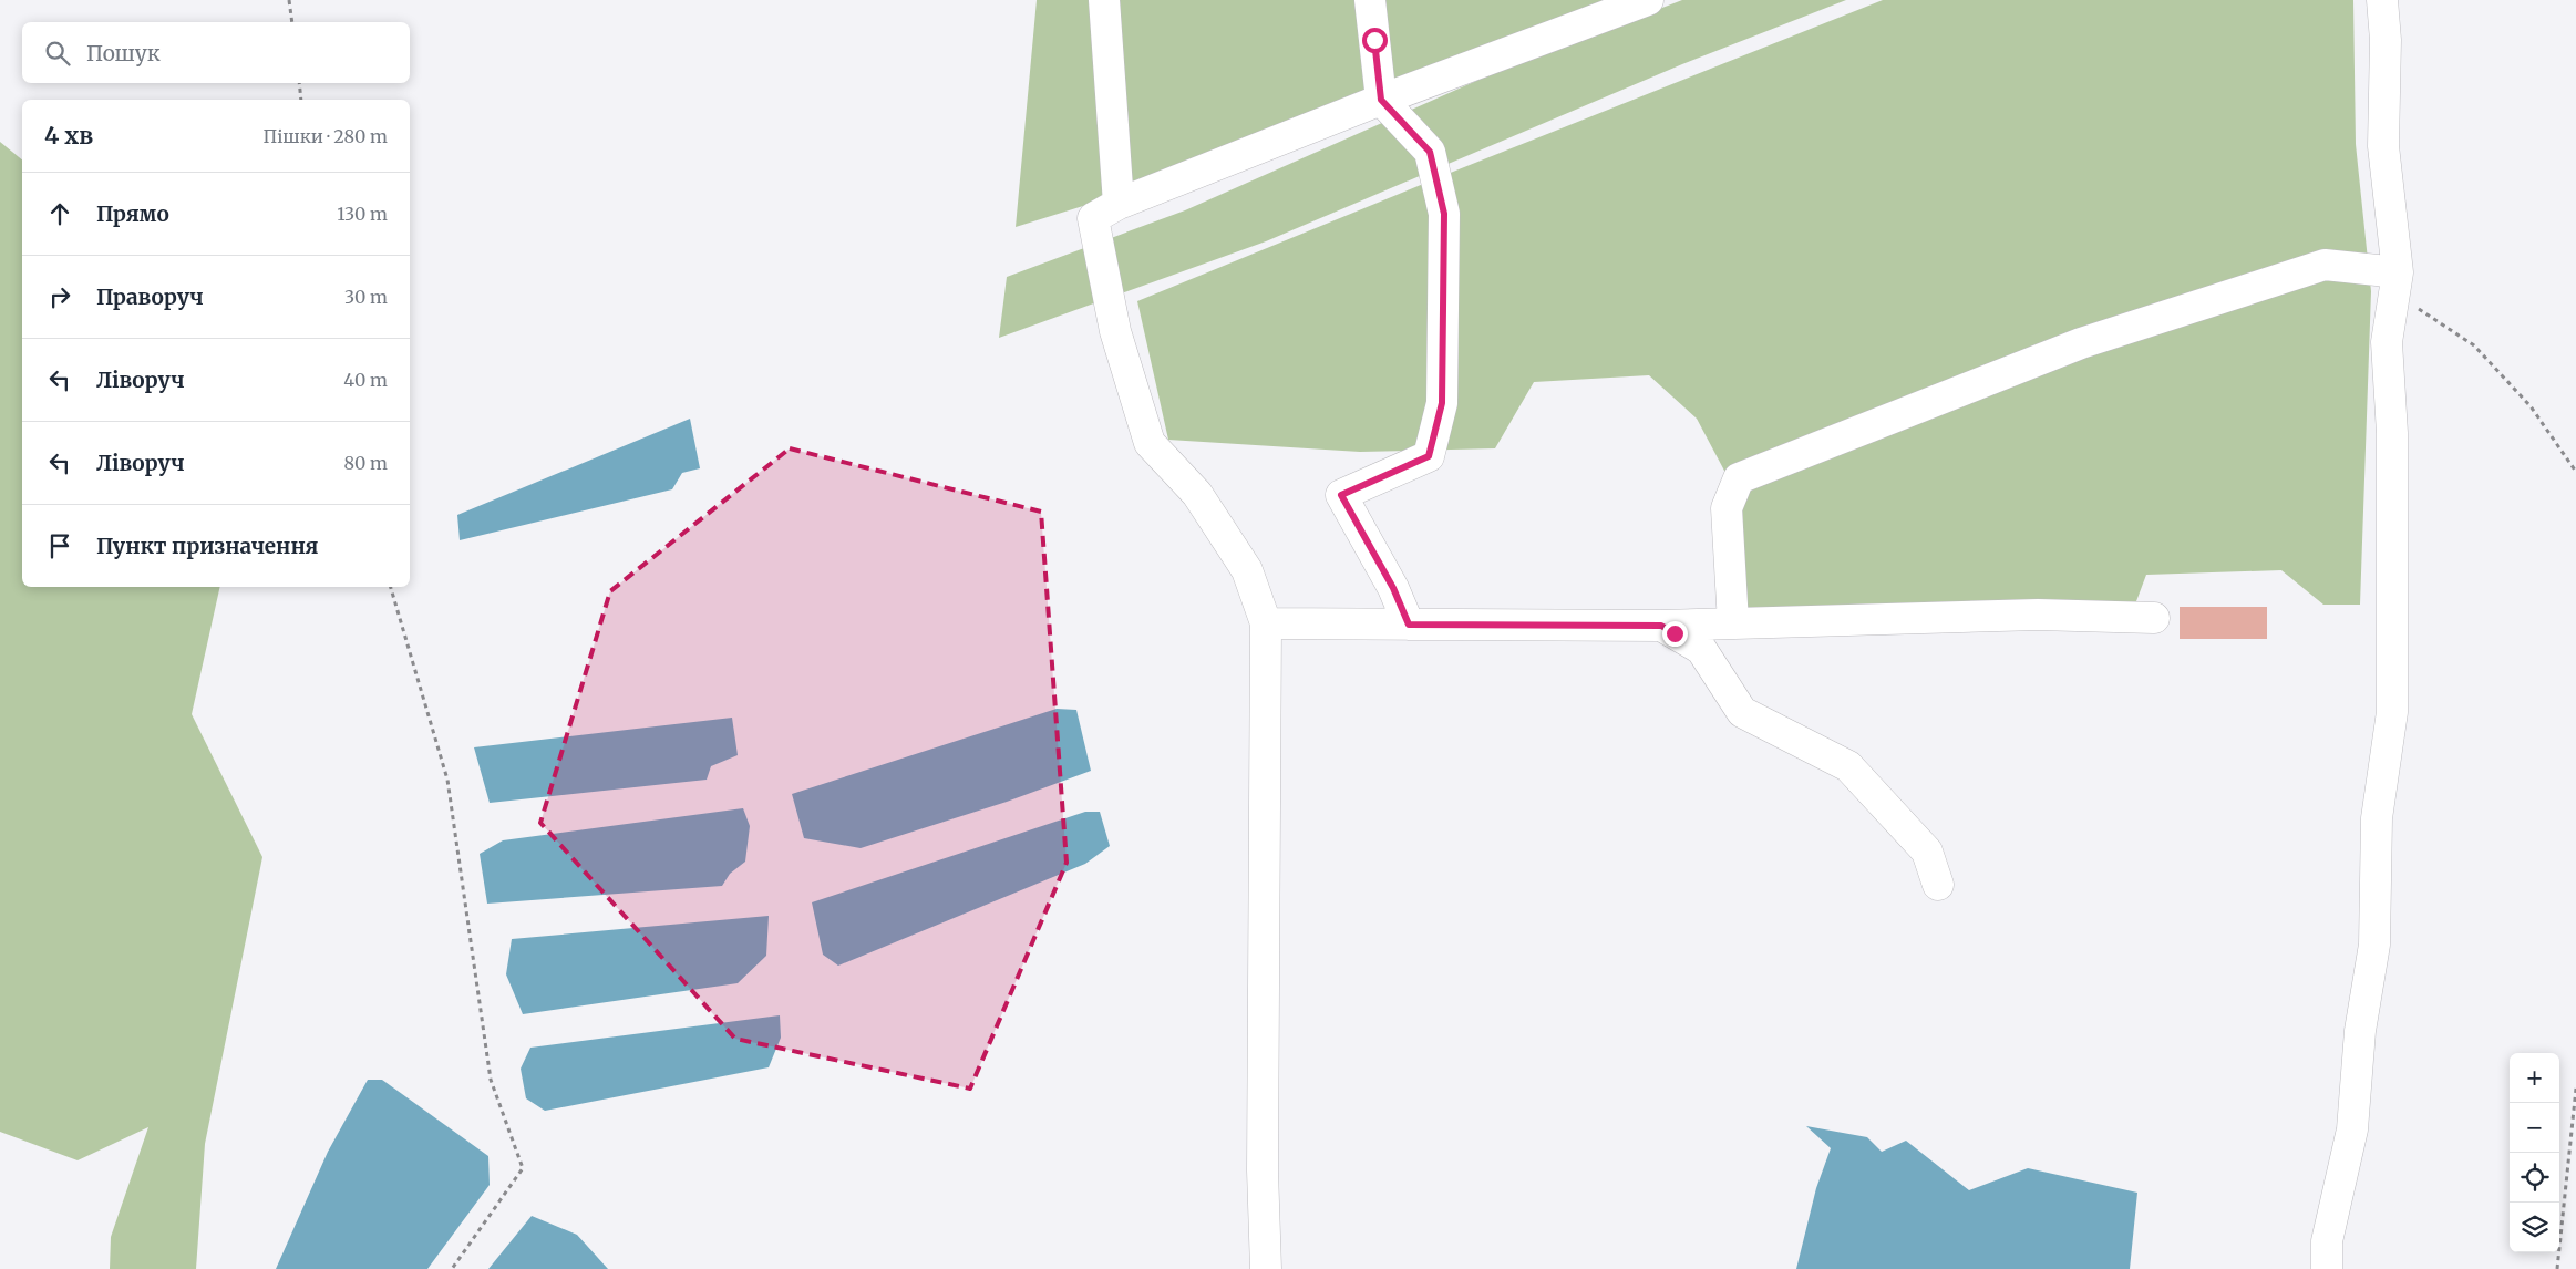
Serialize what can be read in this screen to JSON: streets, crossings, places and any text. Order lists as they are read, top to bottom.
{
  "page": {
    "search": "Пошук",
    "heading": ["4 хв", "Пішки · 280 m"],
    "list": [
      ["Прямо", "130 m"],
      ["Праворуч", "30 m"],
      ["Ліворуч", "40 m"],
      ["Ліворуч", "80 m"],
      "Пункт призначення"
    ],
    "map_buttons": ["+", "−"]
  }
}
